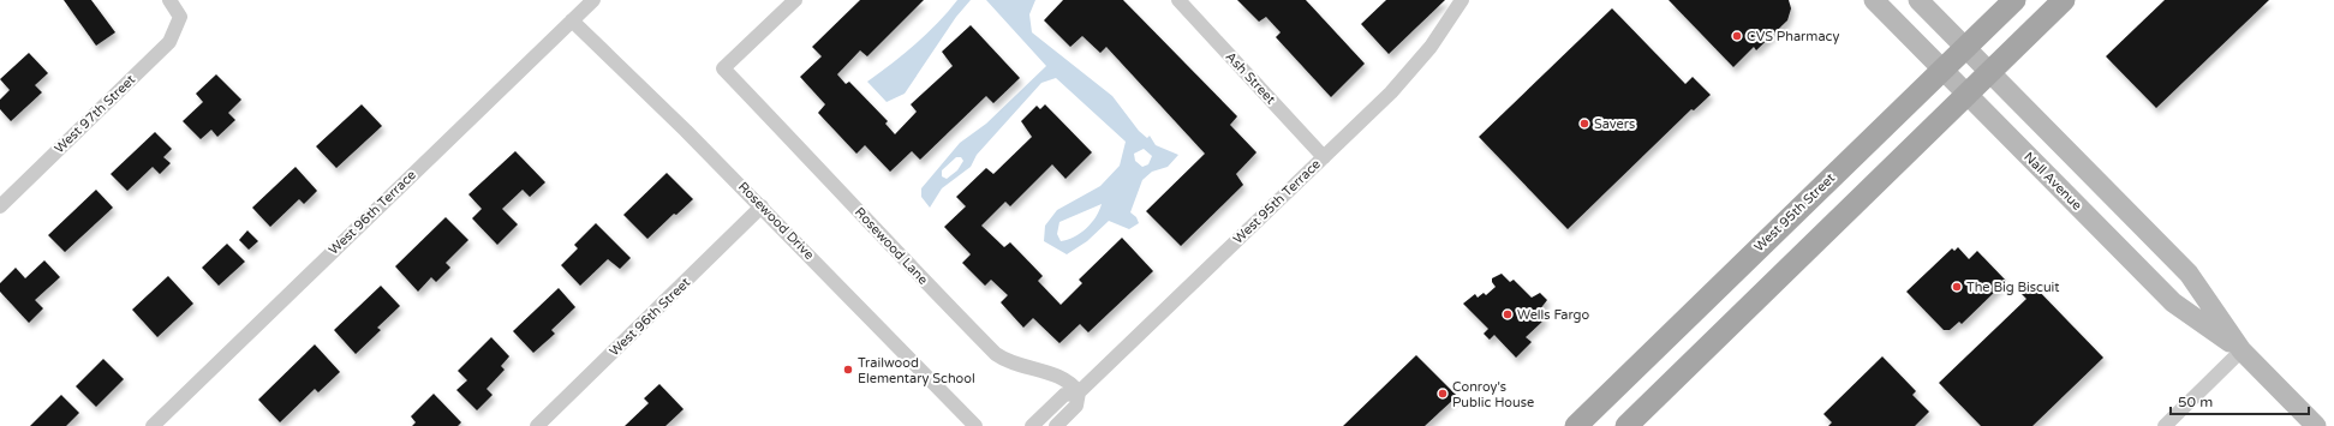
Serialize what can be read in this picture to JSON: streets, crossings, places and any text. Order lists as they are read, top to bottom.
{
  "streets": {
    "main road": ["Nall Avenue", "West 95th Street"],
    "street": [
      "Ash Street",
      "West 97th Street",
      "West 95th Terrace",
      "West 96th Terrace",
      "Rosewood Drive",
      "Rosewood Lane",
      "West 96th Street"
    ]
  },
  "crossings": [
    ["Ash Street", "West 95th Terrace"],
    ["Nall Avenue", "West 95th Street"],
    ["West 95th Terrace", "Rosewood Lane"],
    ["West 96th Terrace", "Rosewood Drive"],
    ["Rosewood Drive", "West 96th Street"]
  ],
  "places": [
    "CVS Pharmacy",
    "Savers",
    "The Big Biscuit",
    "Wells Fargo",
    "Trailwood Elementary School",
    "Conroy's Public House"
  ],
  "scale_bar": "50 m"
}
